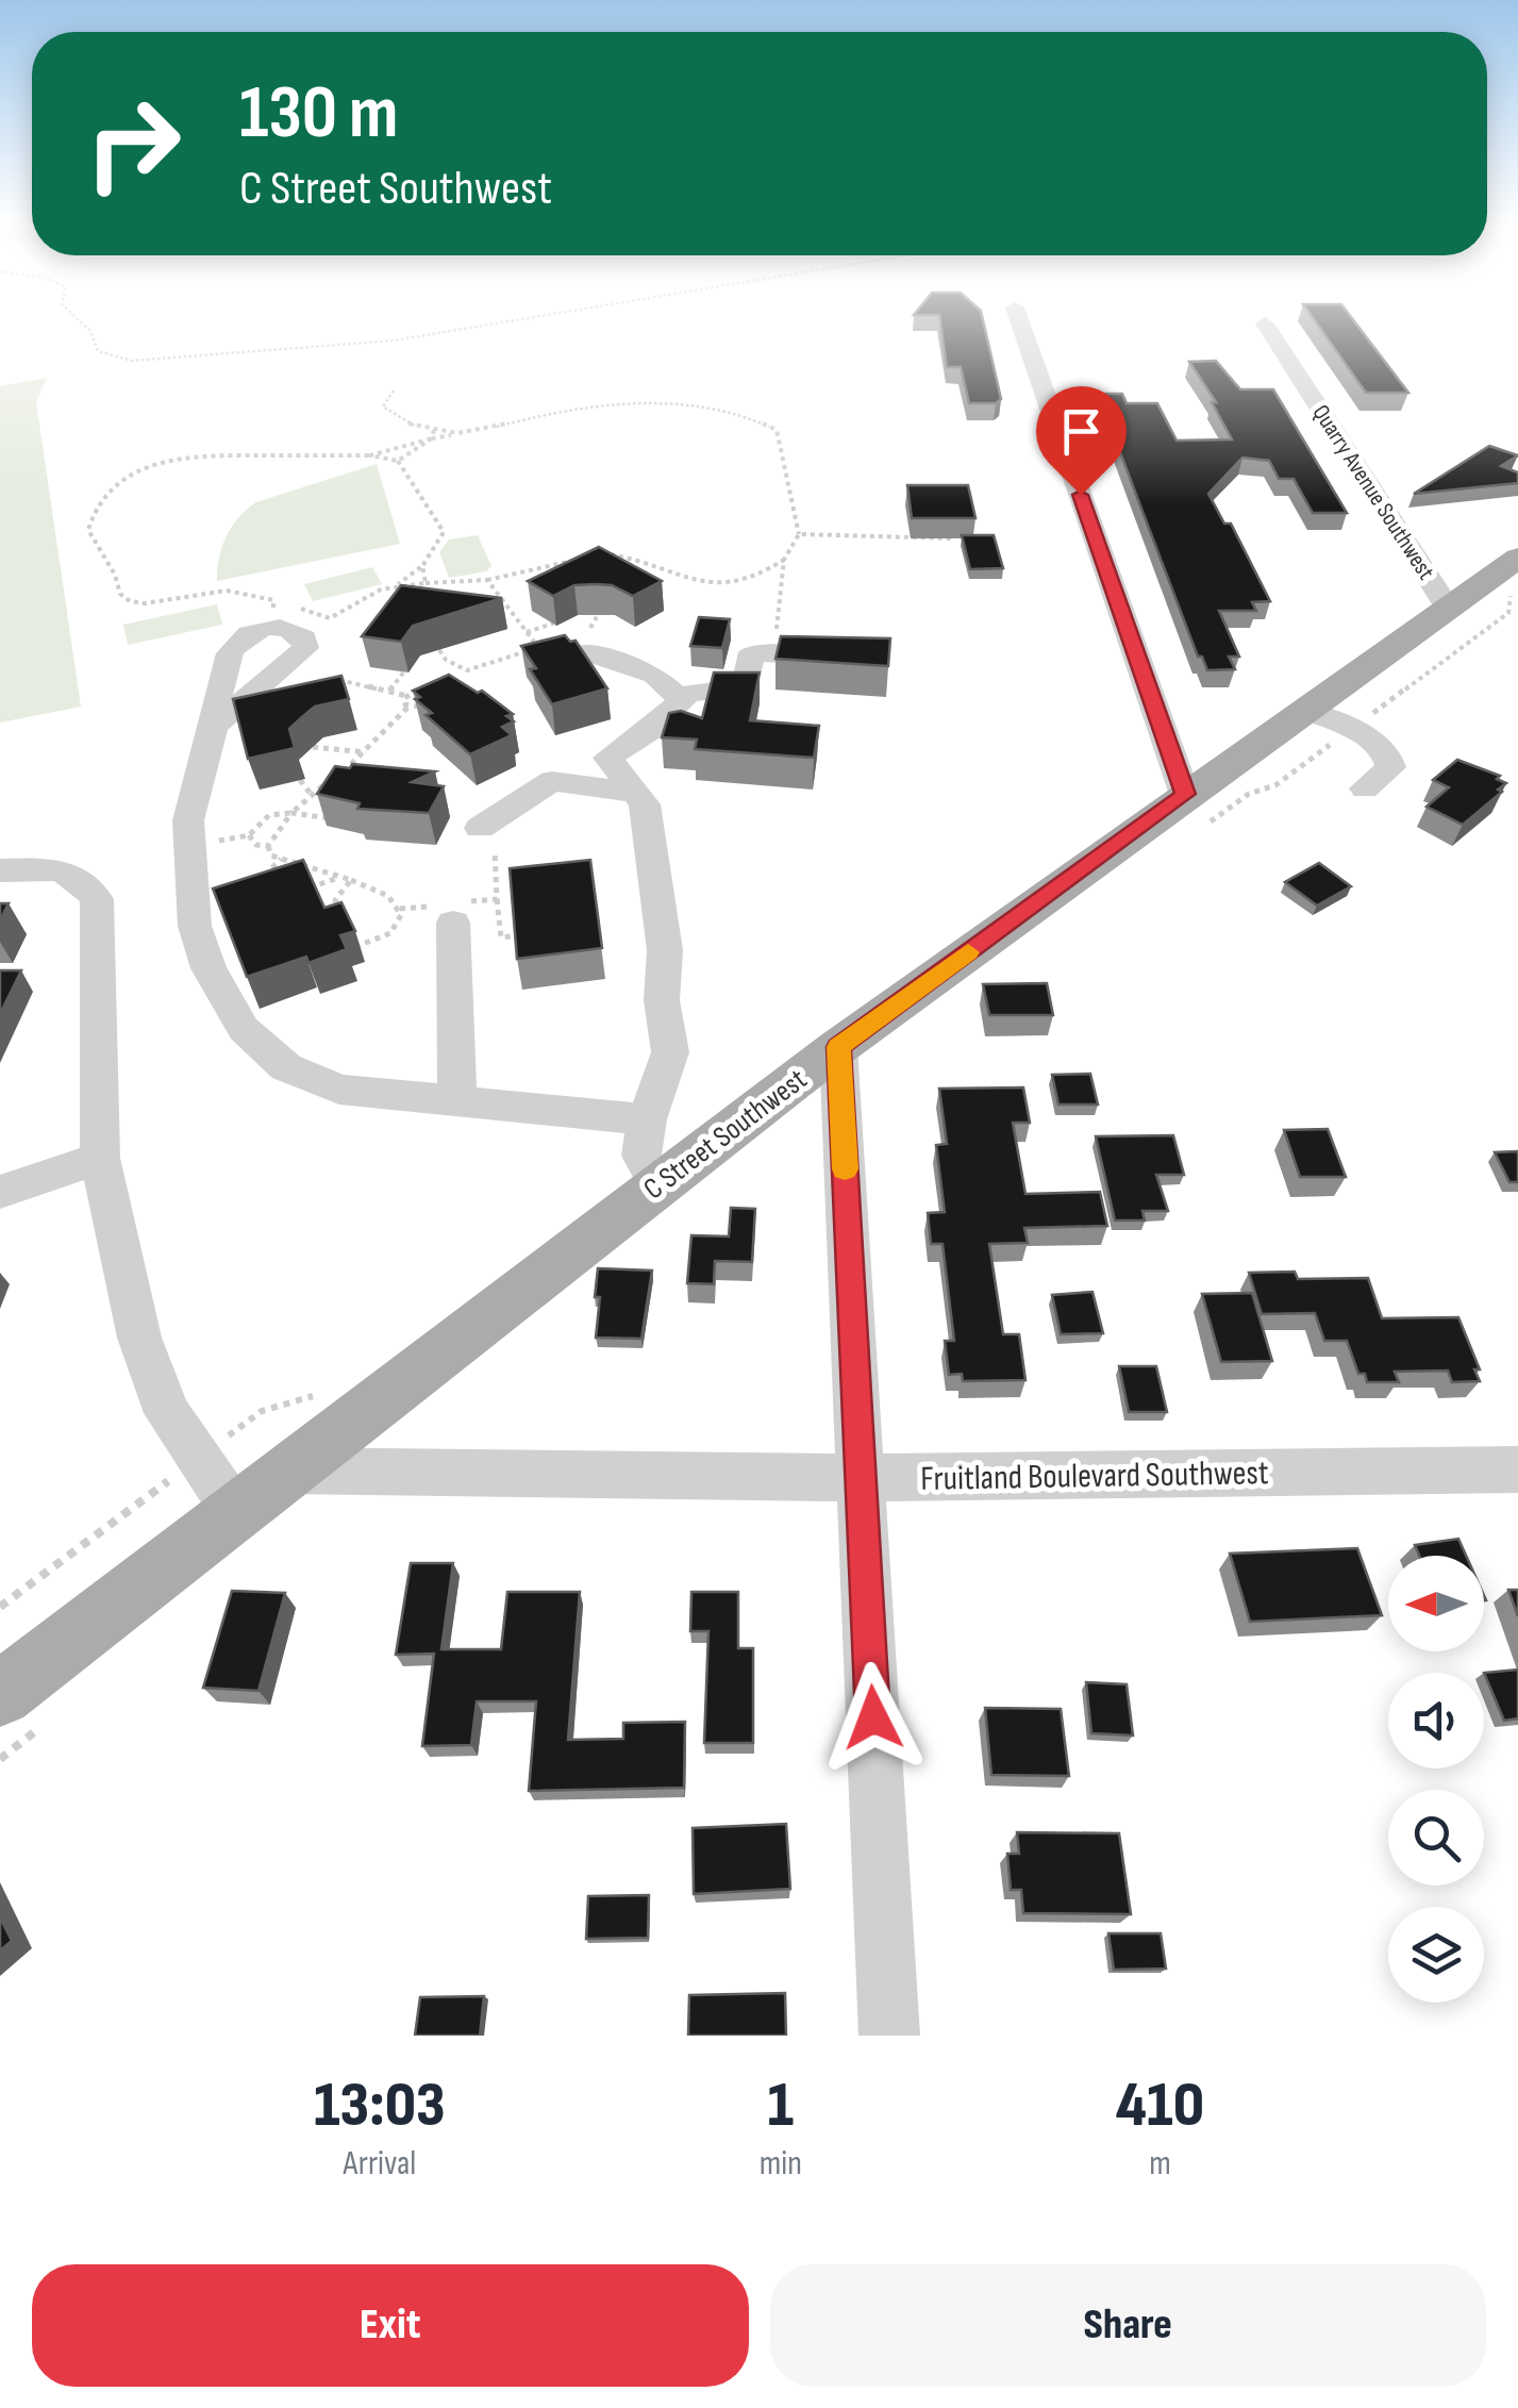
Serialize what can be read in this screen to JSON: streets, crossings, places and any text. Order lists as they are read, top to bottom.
{
  "streets": {
    "main road": ["C Street Southwest"],
    "street": ["Quarry Avenue Southwest", "Fruitland Boulevard Southwest"]
  },
  "crossings": [
    ["Quarry Avenue Southwest", "C Street Southwest"],
    ["C Street Southwest", "Fruitland Boulevard Southwest"]
  ],
  "north": "left",
  "page": {
    "turn": ["130 m", "C Street Southwest"],
    "eta": [
      "13:03",
      "Arrival",
      "1",
      "min",
      "410",
      "m"
    ],
    "buttons": ["Exit", "Share"]
  }
}
